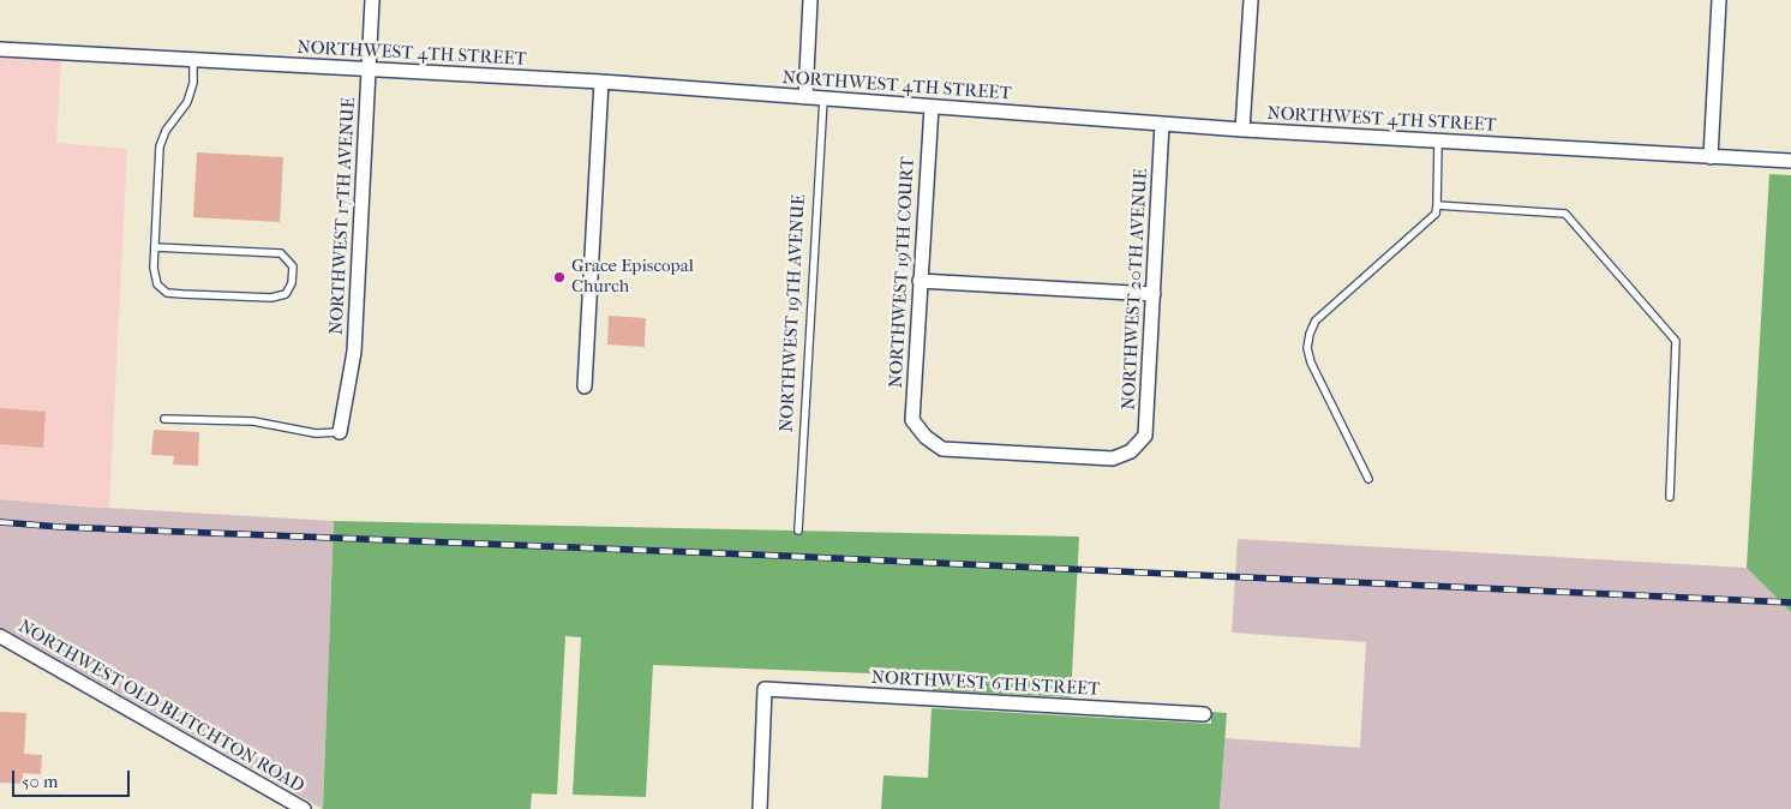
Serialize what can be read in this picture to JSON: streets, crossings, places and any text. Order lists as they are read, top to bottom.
{
  "streets": {
    "street": [
      "NORTHWEST 4TH STREET",
      "NORTHWEST 17TH AVENUE",
      "NORTHWEST 19TH COURT",
      "NORTHWEST 20TH AVENUE",
      "NORTHWEST 6TH STREET",
      "NORTHWEST OLD BLITCHTON ROAD"
    ],
    "lane": ["NORTHWEST 19TH AVENUE"]
  },
  "crossings": [
    ["NORTHWEST 4TH STREET", "NORTHWEST 17TH AVENUE"],
    ["NORTHWEST 4TH STREET", "NORTHWEST 19TH COURT"],
    ["NORTHWEST 4TH STREET", "NORTHWEST 20TH AVENUE"],
    ["NORTHWEST 4TH STREET", "NORTHWEST 19TH AVENUE"],
    ["NORTHWEST 19TH COURT", "NORTHWEST 20TH AVENUE"]
  ],
  "places": ["Grace Episcopal Church"],
  "scale_bar": "50 m"
}
